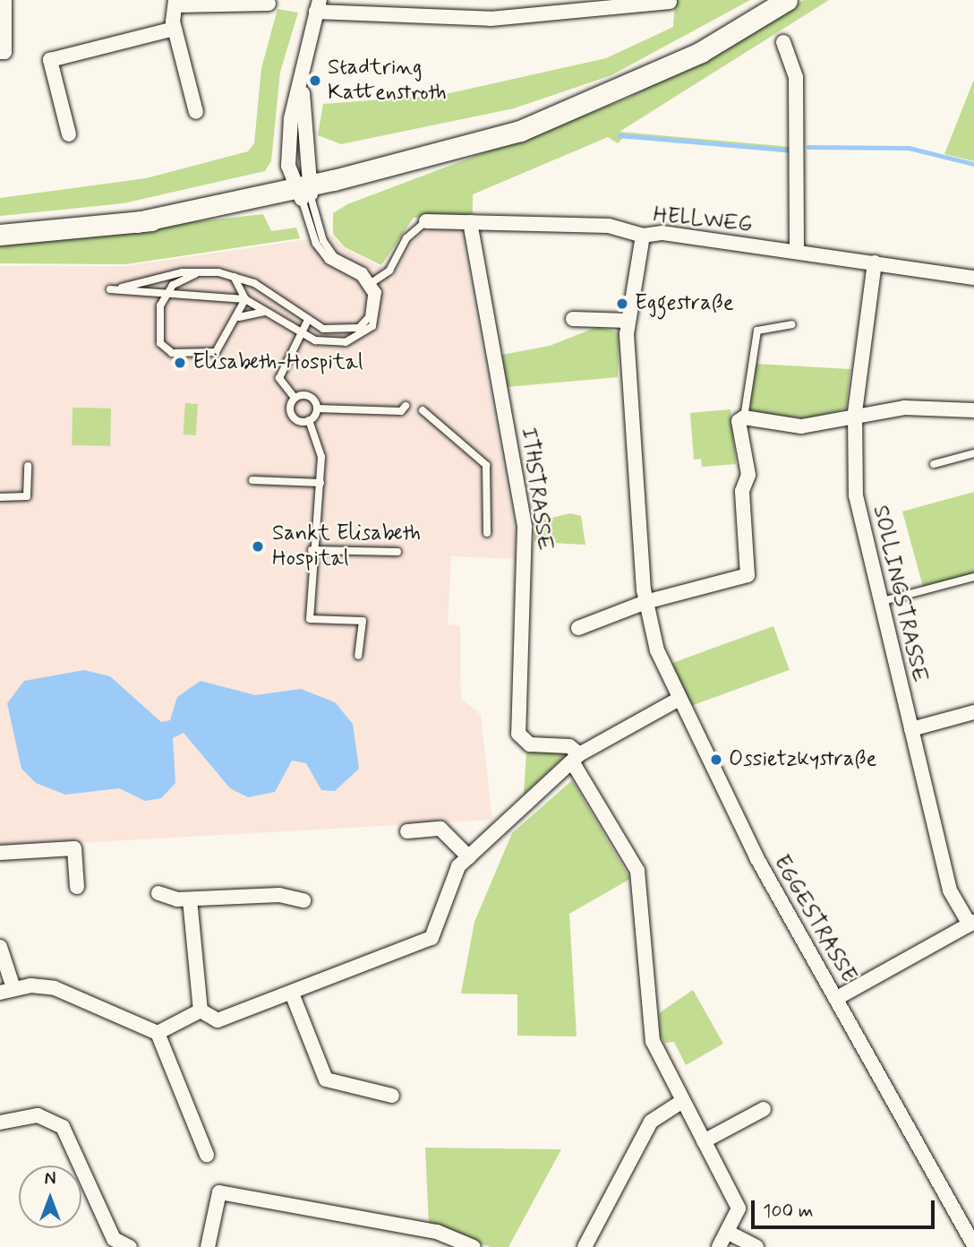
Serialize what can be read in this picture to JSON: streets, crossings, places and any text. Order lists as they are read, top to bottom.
{
  "streets": {
    "street": [
      "HELLWEG",
      "ITHSTRASSE",
      "SOLLINGSTRASSE",
      "EGGESTRASSE"
    ]
  },
  "crossings": [
    ["HELLWEG", "ITHSTRASSE"],
    ["HELLWEG", "SOLLINGSTRASSE"],
    ["HELLWEG", "EGGESTRASSE"]
  ],
  "places": [
    "Stadtring Kattenstroth",
    "Eggestraße",
    "Elisabeth-Hospital",
    "Sankt Elisabeth Hospital",
    "Ossietzkystraße"
  ],
  "scale_bar": "100 m",
  "north": "top"
}
